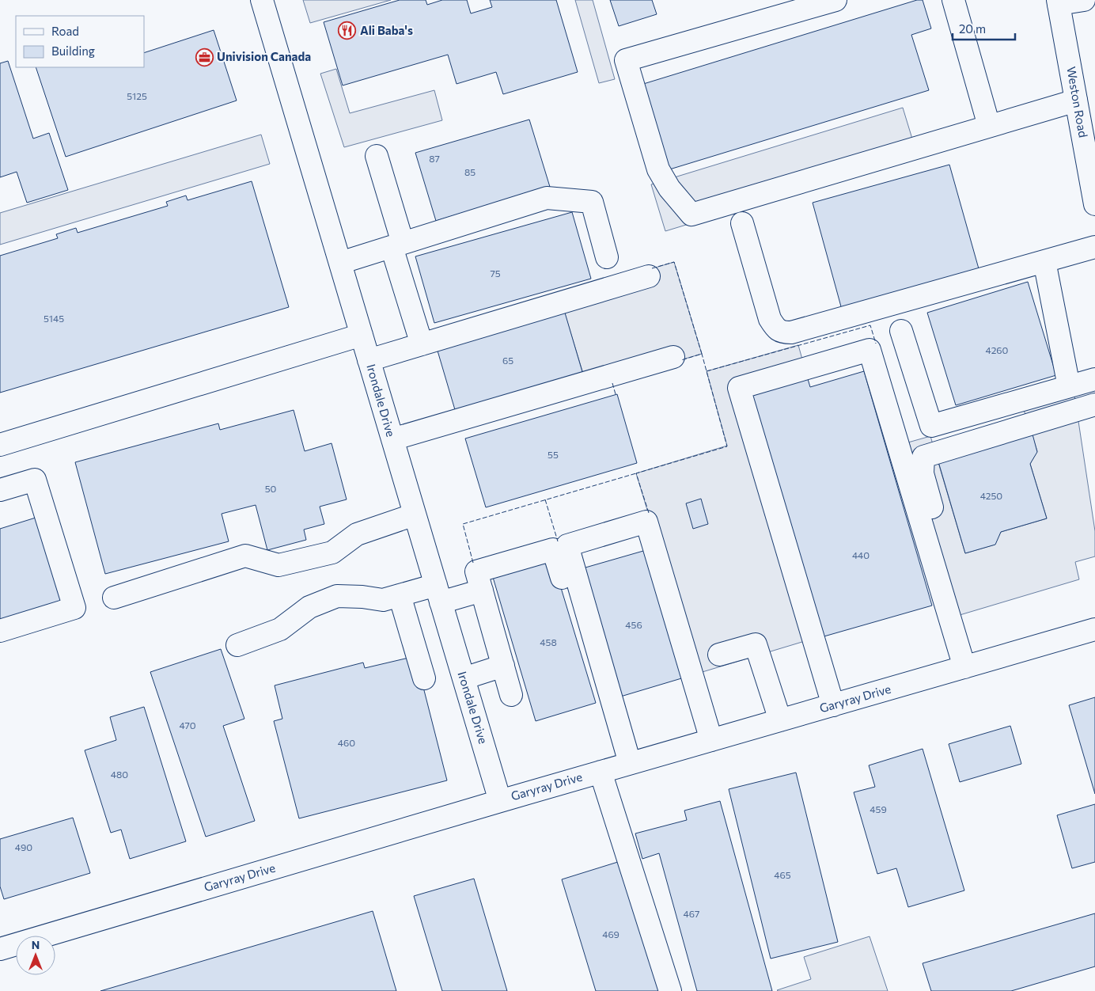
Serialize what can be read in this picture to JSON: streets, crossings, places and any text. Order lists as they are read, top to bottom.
{
  "streets": {
    "street": ["Weston Road", "Irondale Drive", "Garyray Drive"]
  },
  "crossings": [
    ["Irondale Drive", "Garyray Drive"]
  ],
  "places": {
    "restaurant": ["Ali Baba's"],
    "office": ["Univision Canada"]
  },
  "house_numbers": [
    "5125",
    "87",
    "85",
    "75",
    "5145",
    "4260",
    "65",
    "55",
    "50",
    "4250",
    "440",
    "456",
    "458",
    "470",
    "460",
    "480",
    "459",
    "490",
    "465",
    "467",
    "469"
  ],
  "legend": ["Road", "Building"],
  "scale_bar": "20 m",
  "north": "top"
}
